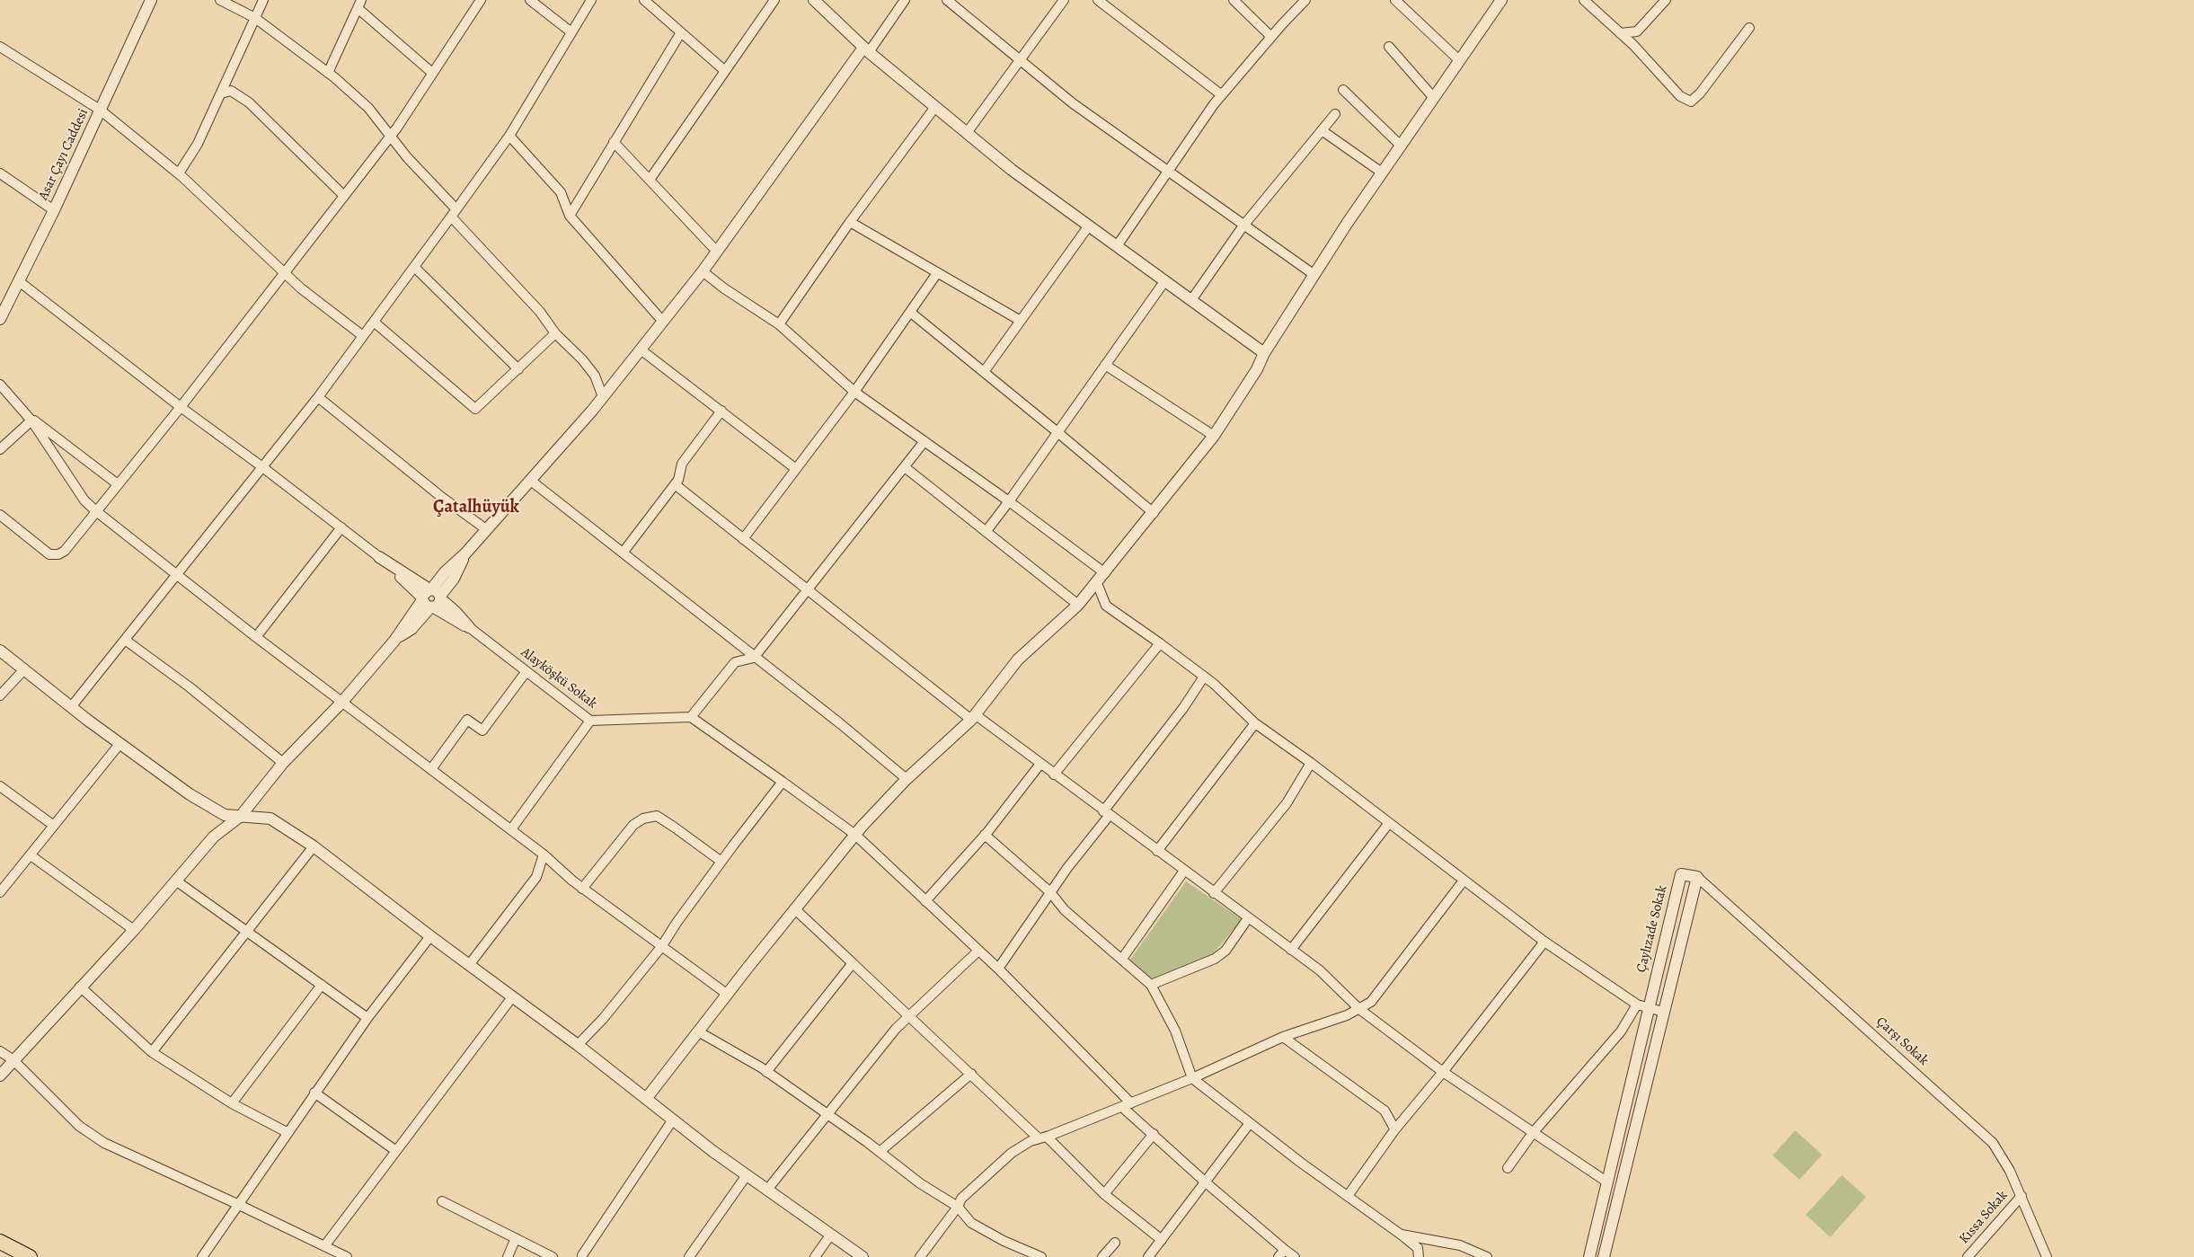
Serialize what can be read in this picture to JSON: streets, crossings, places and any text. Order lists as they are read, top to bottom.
{
  "streets": {
    "street": [
      "Asar Çayı Caddesi",
      "Alayköşkü Sokak",
      "Çaylızade Sokak",
      "Çarşı Sokak",
      "Kıssa Sokak"
    ]
  },
  "crossings": [
    ["Çaylızade Sokak", "Çarşı Sokak"],
    ["Çarşı Sokak", "Kıssa Sokak"]
  ],
  "districts": ["Çatalhüyük"]
}
